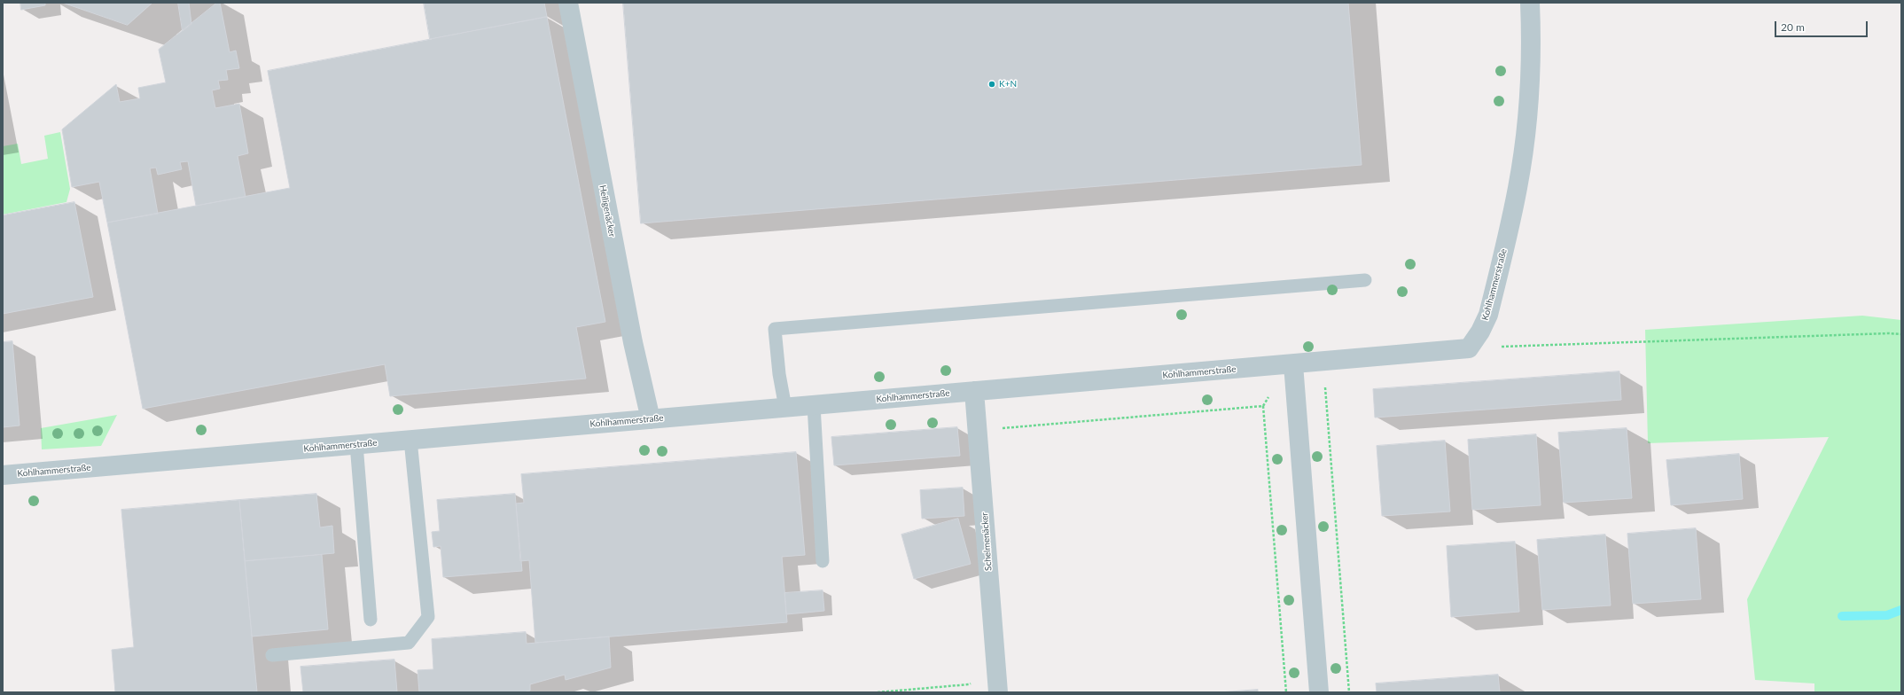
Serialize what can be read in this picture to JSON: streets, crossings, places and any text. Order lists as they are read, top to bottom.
{
  "streets": {
    "street": ["Heiligenäcker", "Kohlhammerstraße", "Schelmenäcker"]
  },
  "crossings": [
    ["Heiligenäcker", "Kohlhammerstraße"],
    ["Kohlhammerstraße", "Schelmenäcker"]
  ],
  "places": ["K+N"],
  "scale_bar": "20 m"
}
